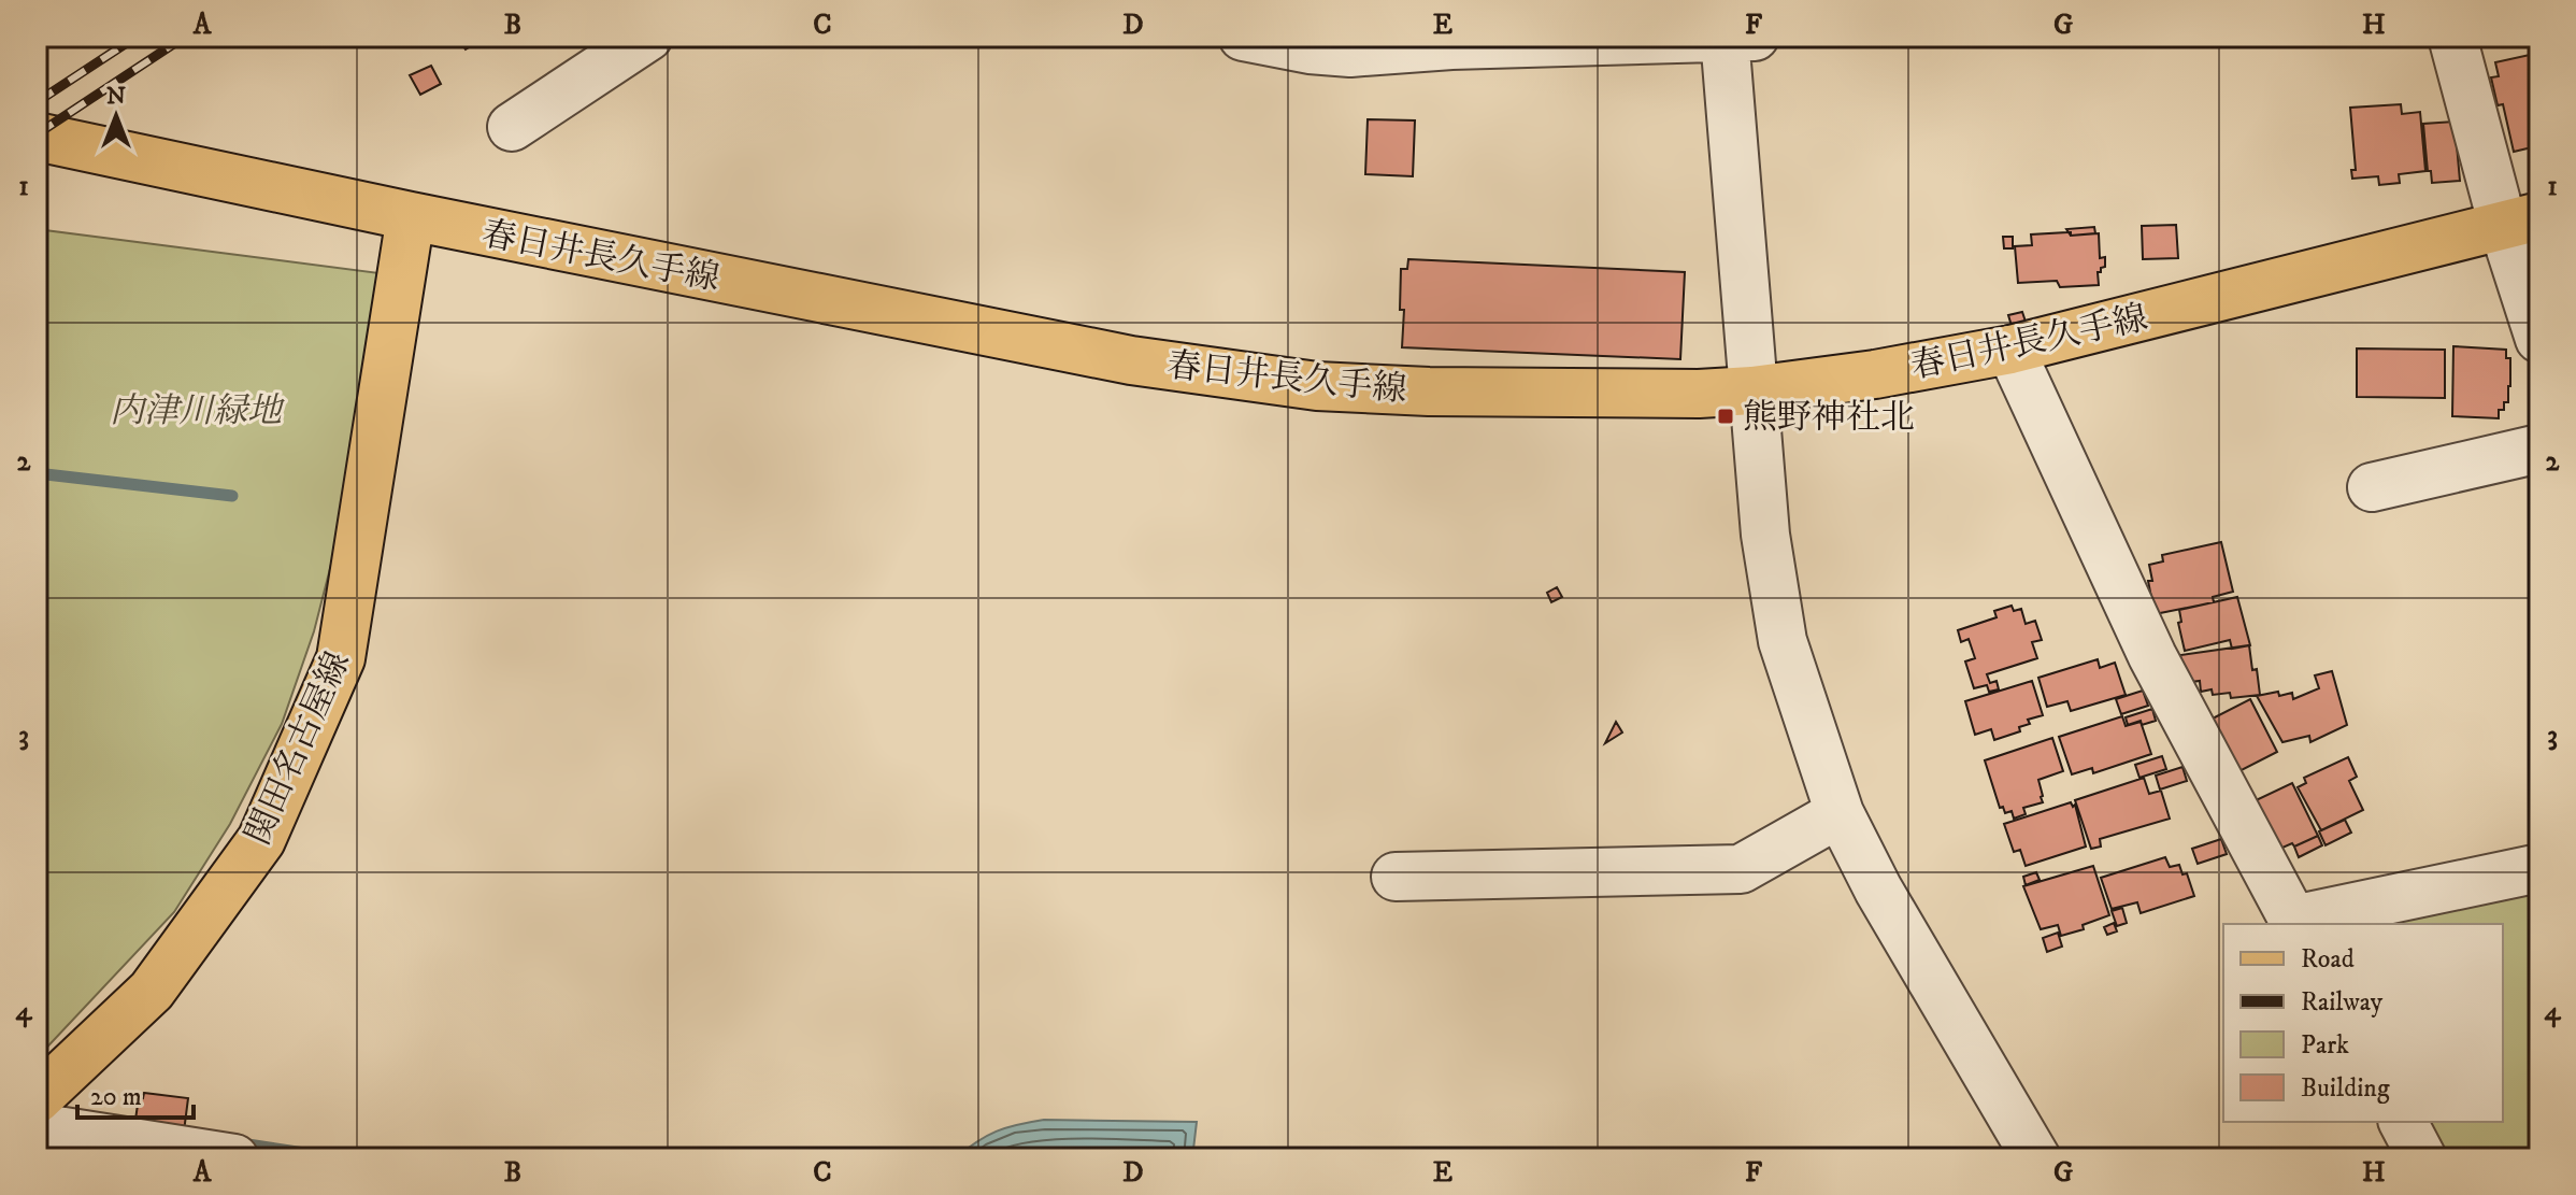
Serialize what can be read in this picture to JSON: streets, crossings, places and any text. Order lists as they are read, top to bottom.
{
  "streets": {
    "main road": ["春日井長久手線", "関田名古屋線"]
  },
  "crossings": [
    ["春日井長久手線", "関田名古屋線"]
  ],
  "parks": ["内津川緑地"],
  "places": {
    "transit": ["熊野神社北"]
  },
  "legend": [
    "Road",
    "Railway",
    "Park",
    "Building"
  ],
  "scale_bar": "20 m",
  "north": "top",
  "grid": {
    "columns": [
      "A",
      "B",
      "C",
      "D",
      "E",
      "F",
      "G",
      "H"
    ],
    "rows": [
      "1",
      "2",
      "3",
      "4"
    ]
  }
}
